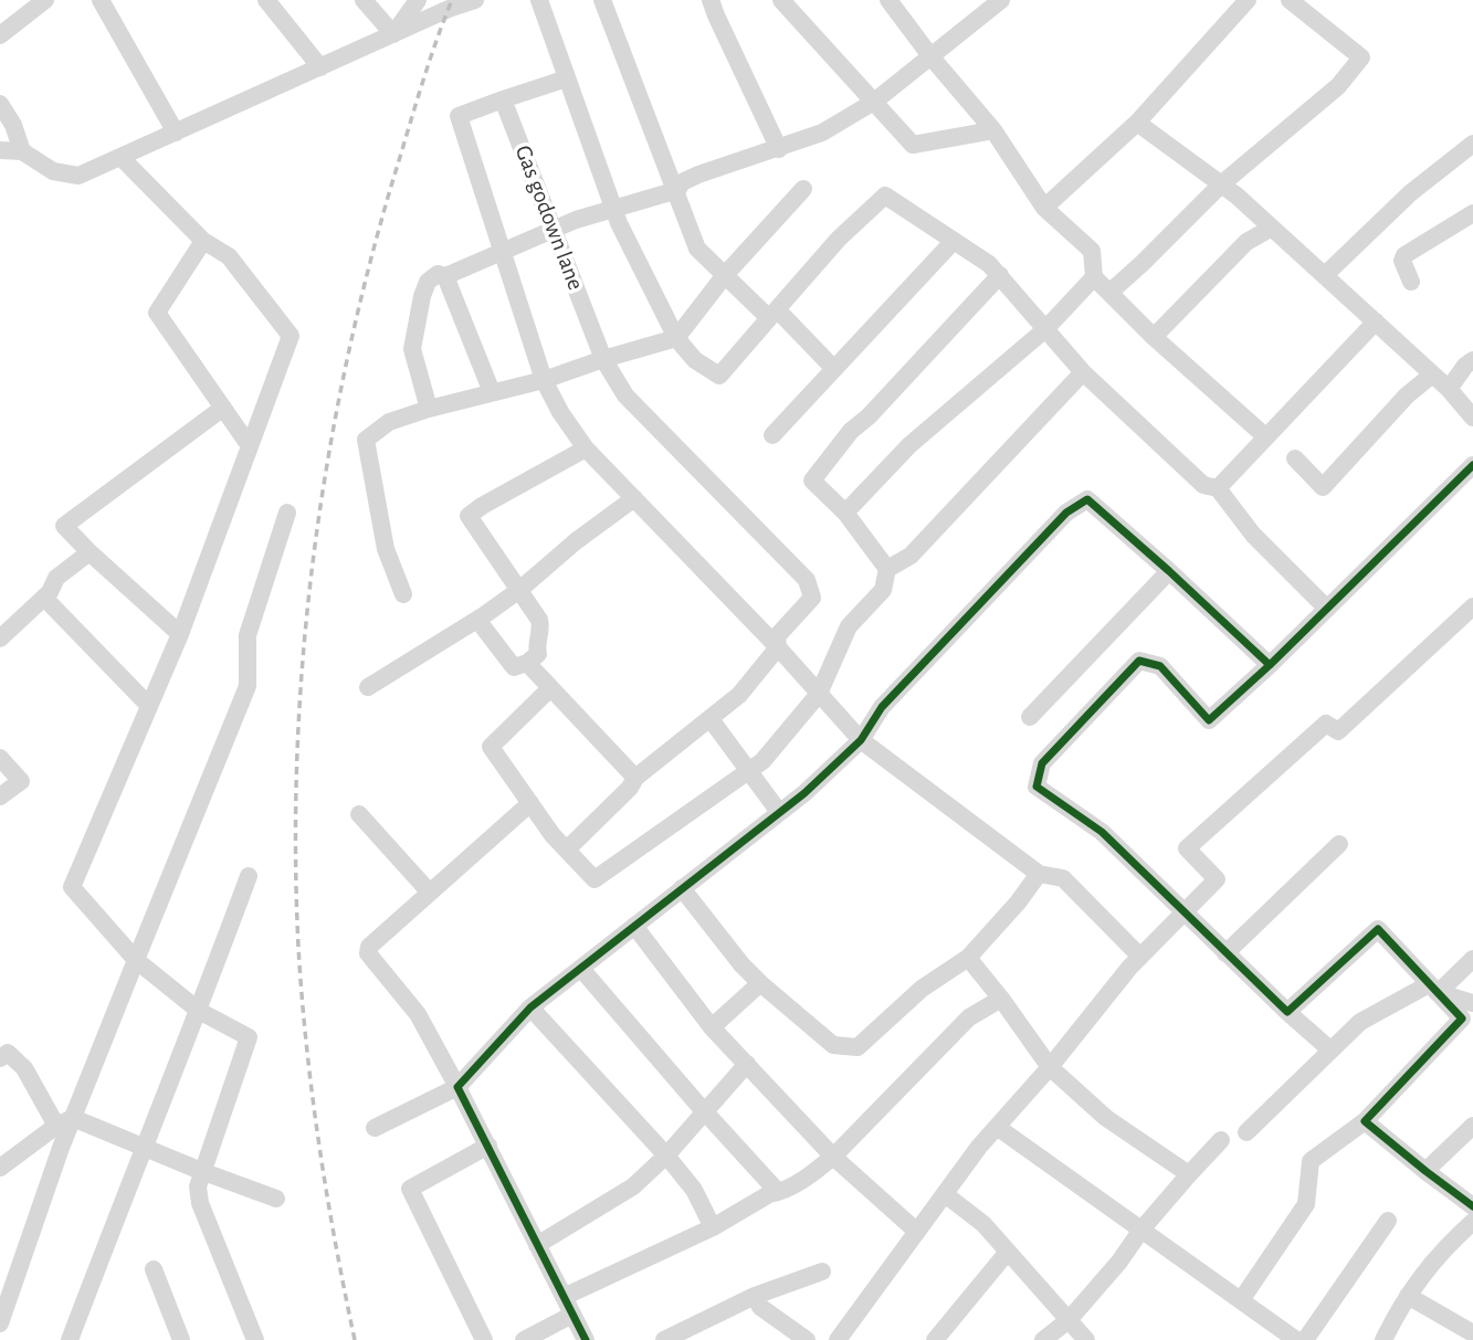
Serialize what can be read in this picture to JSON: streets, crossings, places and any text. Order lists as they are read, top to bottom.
{
  "streets": {
    "street": ["Gas godown lane"]
  }
}
